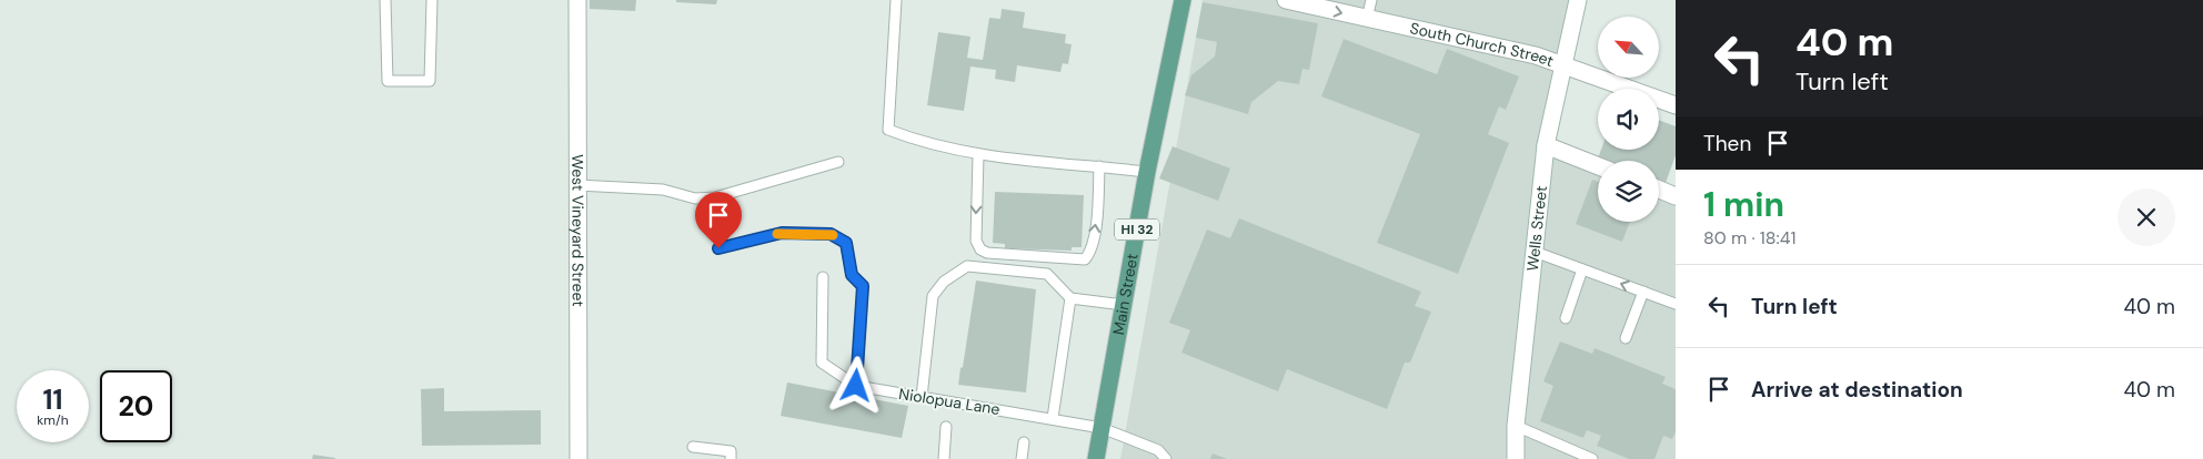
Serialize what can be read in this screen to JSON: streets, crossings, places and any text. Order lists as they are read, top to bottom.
{
  "streets": {
    "main road": ["HI 32", "Main Street"],
    "street": ["South Church Street", "Wells Street", "West Vineyard Street"],
    "lane": ["Niolopua Lane"]
  },
  "crossings": [
    ["South Church Street", "Wells Street"],
    ["Main Street", "Niolopua Lane"]
  ],
  "north": "top left",
  "page": {
    "turn": ["40 m", "Turn left"],
    "then": "Then",
    "heading": ["1 min", "80 m · 18:41"],
    "list": [
      {
        "name": "Turn left",
        "value": "40 m"
      },
      {
        "name": "Arrive at destination",
        "value": "40 m"
      }
    ],
    "speed": "11 km/h",
    "limit": "20"
  }
}
